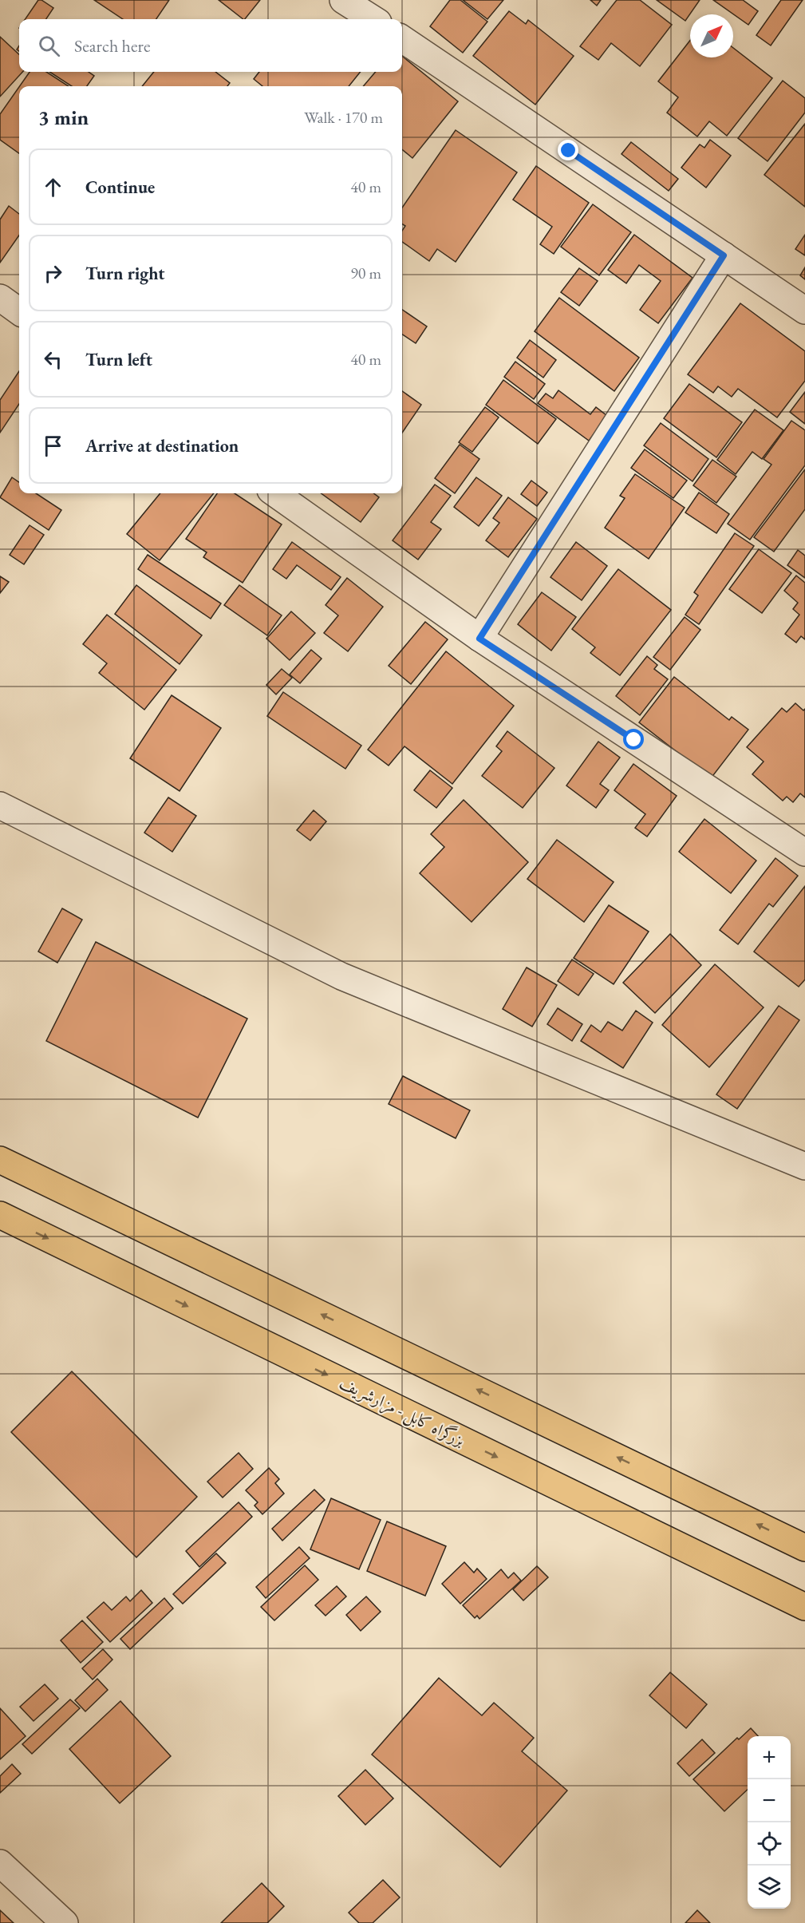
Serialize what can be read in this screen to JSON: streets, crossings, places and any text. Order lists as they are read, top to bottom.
{
  "streets": {
    "highway": ["بزرگراه کابل - مزارشریف"]
  },
  "north": "top right",
  "page": {
    "search": "Search here",
    "heading": ["3 min", "Walk · 170 m"],
    "list": [
      ["Continue", "40 m"],
      ["Turn right", "90 m"],
      ["Turn left", "40 m"],
      "Arrive at destination"
    ],
    "map_buttons": ["+", "−"]
  }
}
